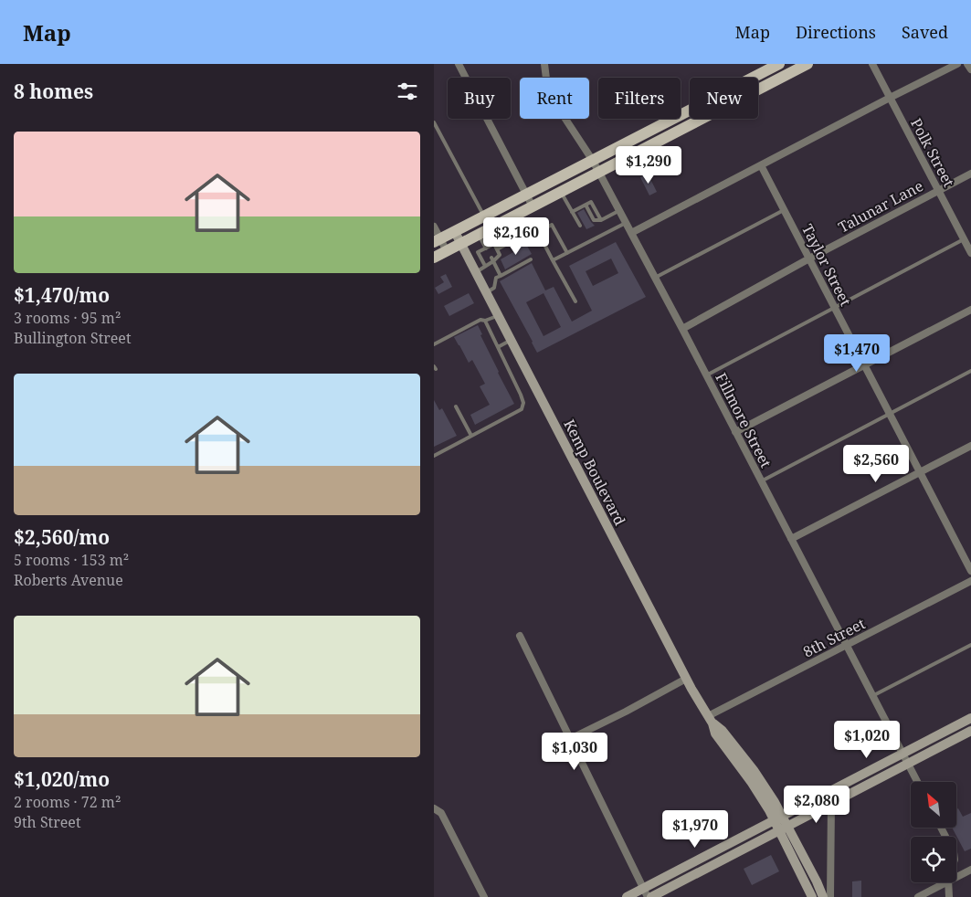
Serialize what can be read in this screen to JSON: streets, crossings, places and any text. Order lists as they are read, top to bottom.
{
  "streets": {
    "main road": ["Kemp Boulevard"],
    "street": [
      "Polk Street",
      "Talunar Lane",
      "Taylor Street",
      "Fillmore Street",
      "8th Street"
    ]
  },
  "crossings": [
    ["Polk Street", "Talunar Lane"],
    ["Talunar Lane", "Taylor Street"],
    ["Talunar Lane", "Fillmore Street"],
    ["Fillmore Street", "8th Street"],
    ["Kemp Boulevard", "8th Street"]
  ],
  "north": "top left",
  "page": {
    "header": "Map",
    "nav": ["Map", "Directions", "Saved"],
    "heading": "8 homes",
    "chip": [
      "Buy",
      "Rent",
      "Filters",
      "New"
    ],
    "list": [
      {
        "name": "$1,470/mo",
        "note": "3 rooms · 95 m² · Bullington Street"
      },
      {
        "name": "$2,560/mo",
        "note": "5 rooms · 153 m² · Roberts Avenue"
      },
      {
        "name": "$1,020/mo",
        "note": "2 rooms · 72 m² · 9th Street"
      }
    ],
    "price": [
      "$1,290",
      "$2,160",
      "$1,470",
      "$2,560",
      "$1,020",
      "$1,030",
      "$2,080",
      "$1,970"
    ]
  }
}
